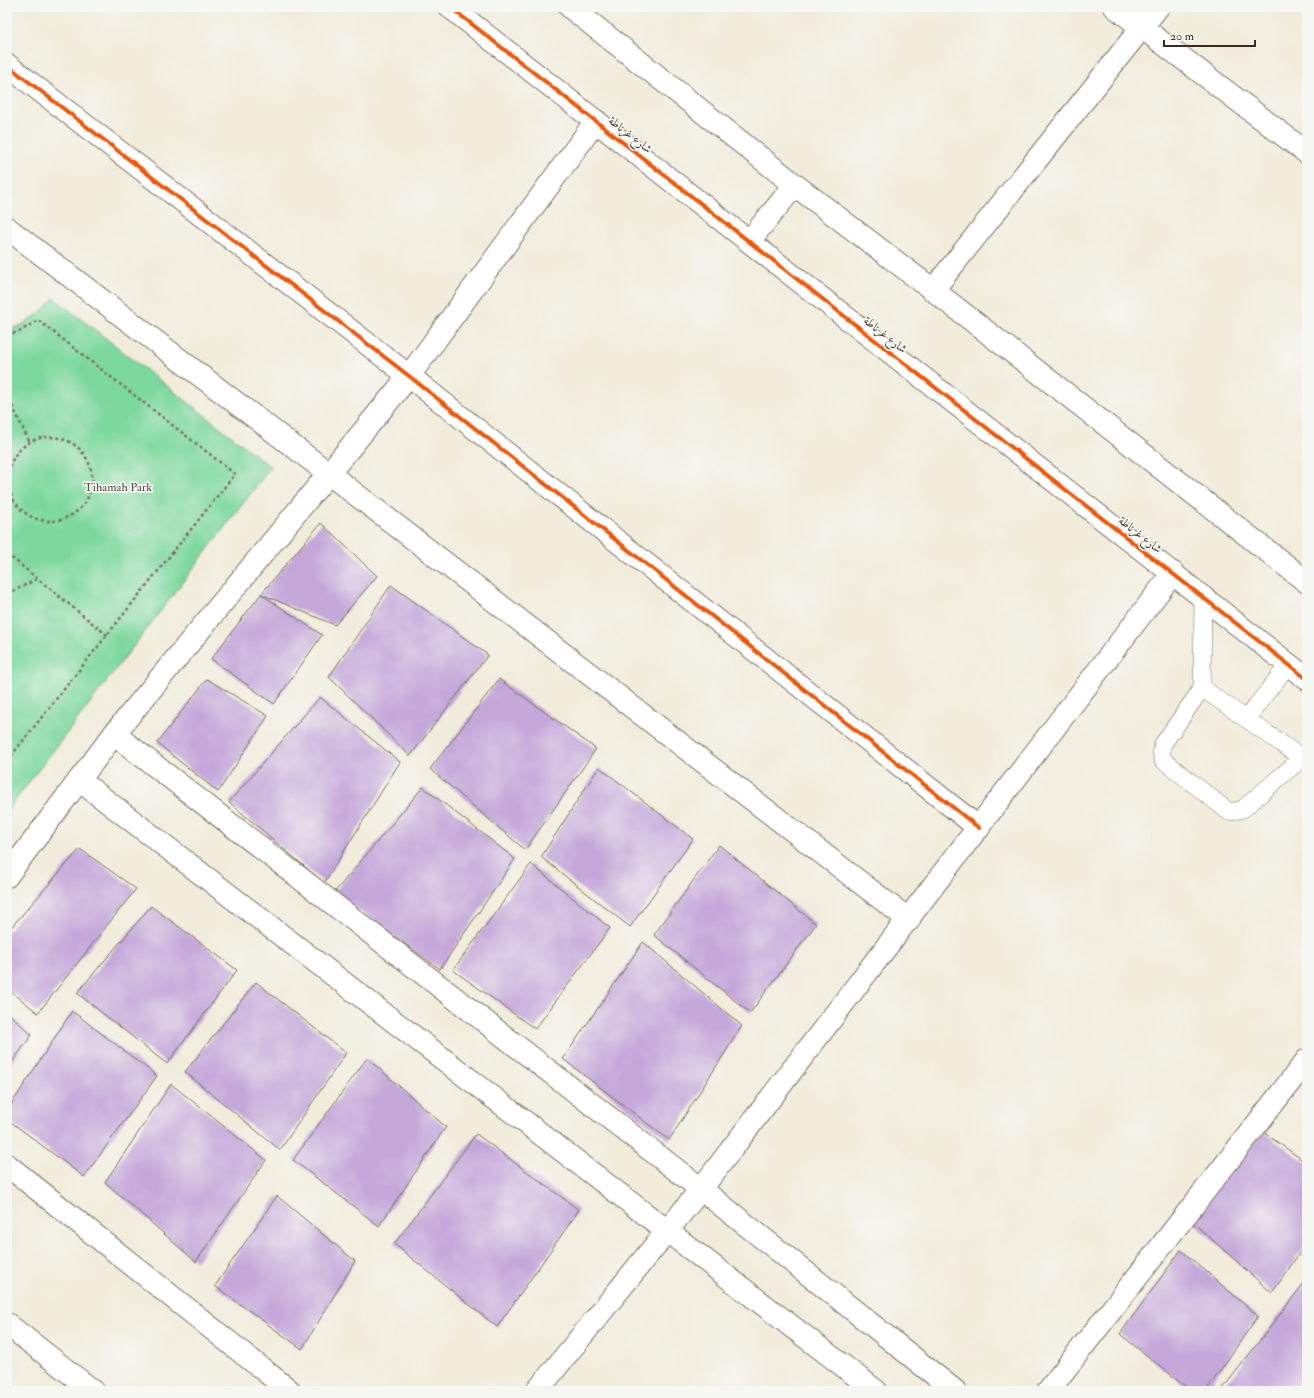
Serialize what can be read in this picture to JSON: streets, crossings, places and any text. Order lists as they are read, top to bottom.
{
  "streets": {
    "street": ["شارع غرناطة"]
  },
  "parks": ["Tihamah Park"],
  "scale_bar": "20 m"
}
